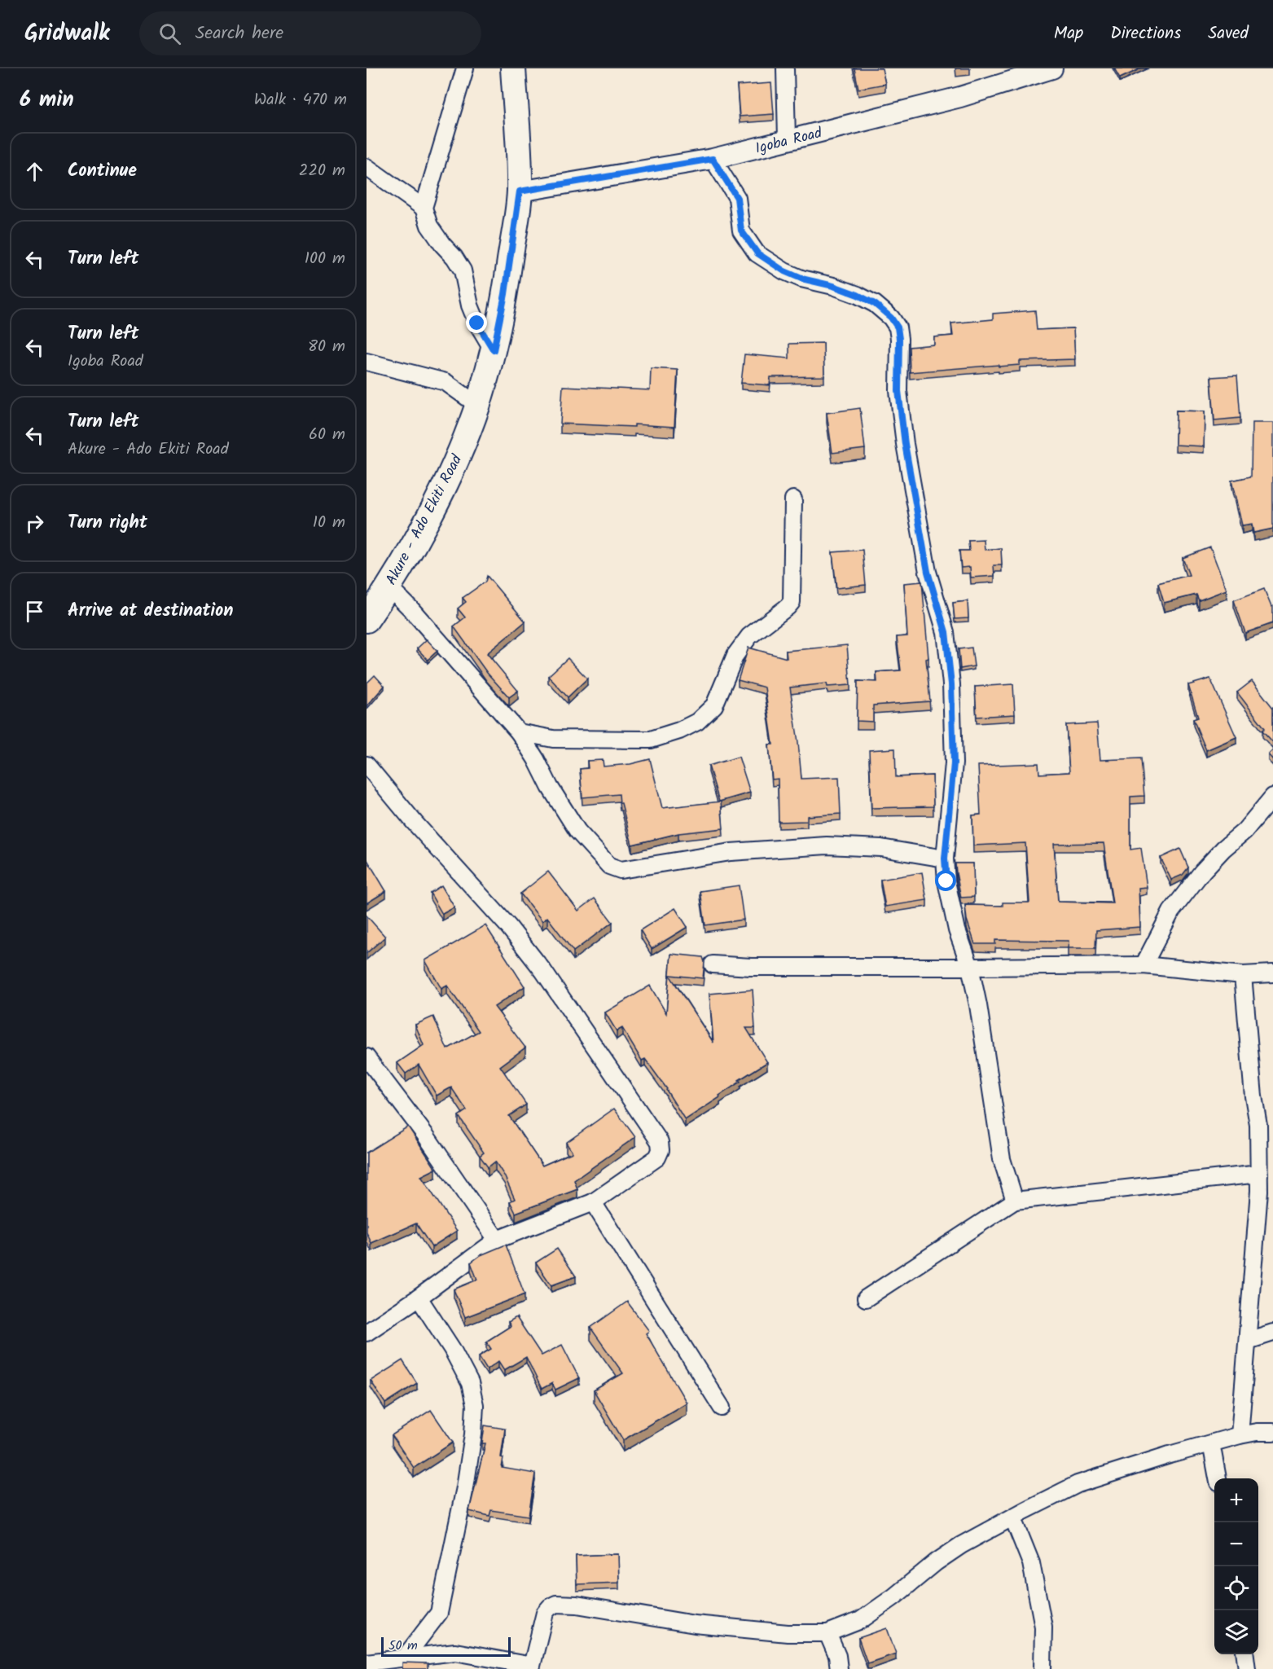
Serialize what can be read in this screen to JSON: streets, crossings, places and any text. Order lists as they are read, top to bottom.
{
  "streets": {
    "main road": ["Akure - Ado Ekiti Road"],
    "street": ["Igoba Road"]
  },
  "crossings": [
    ["Igoba Road", "Akure - Ado Ekiti Road"]
  ],
  "scale_bar": "50 m",
  "page": {
    "header": "Gridwalk",
    "search": "Search here",
    "nav": ["Map", "Directions", "Saved"],
    "heading": ["6 min", "Walk · 470 m"],
    "list": [
      ["Continue", "220 m"],
      ["Turn left", "100 m"],
      ["Turn left", "Igoba Road", "80 m"],
      ["Turn left", "Akure - Ado Ekiti Road", "60 m"],
      ["Turn right", "10 m"],
      "Arrive at destination"
    ],
    "map_buttons": ["+", "−"],
    "scale": "50 m"
  }
}
